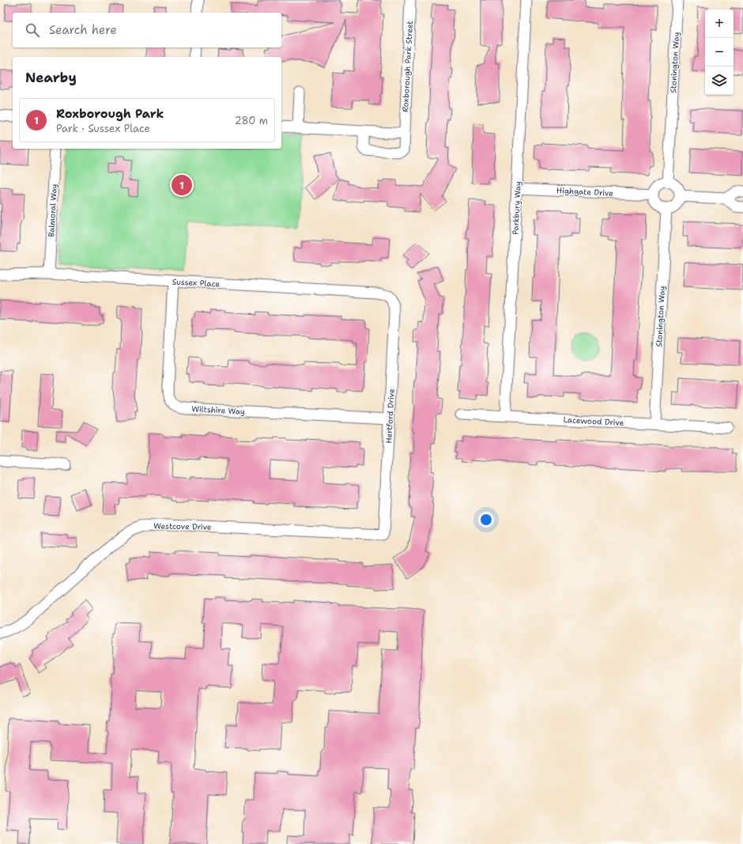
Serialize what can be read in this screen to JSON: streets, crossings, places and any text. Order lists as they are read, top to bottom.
{
  "streets": {
    "street": [
      "Stonington Way",
      "Roxborough Park Street",
      "Highgate Drive",
      "Parkbury Way",
      "Balmoral Way",
      "Sussex Place",
      "Wiltshire Way",
      "Hertford Drive",
      "Lacewood Drive",
      "Westcove Drive"
    ]
  },
  "crossings": [
    ["Stonington Way", "Highgate Drive"],
    ["Stonington Way", "Lacewood Drive"],
    ["Highgate Drive", "Parkbury Way"],
    ["Parkbury Way", "Lacewood Drive"],
    ["Balmoral Way", "Sussex Place"],
    ["Sussex Place", "Wiltshire Way"],
    ["Sussex Place", "Hertford Drive"],
    ["Wiltshire Way", "Hertford Drive"],
    ["Hertford Drive", "Westcove Drive"]
  ],
  "page": {
    "map_buttons": ["+", "−"],
    "search": "Search here",
    "heading": "Nearby",
    "list": [
      {
        "mark": "1",
        "name": "Roxborough Park",
        "note": "Park · Sussex Place",
        "value": "280 m"
      }
    ],
    "pins": "1"
  }
}
